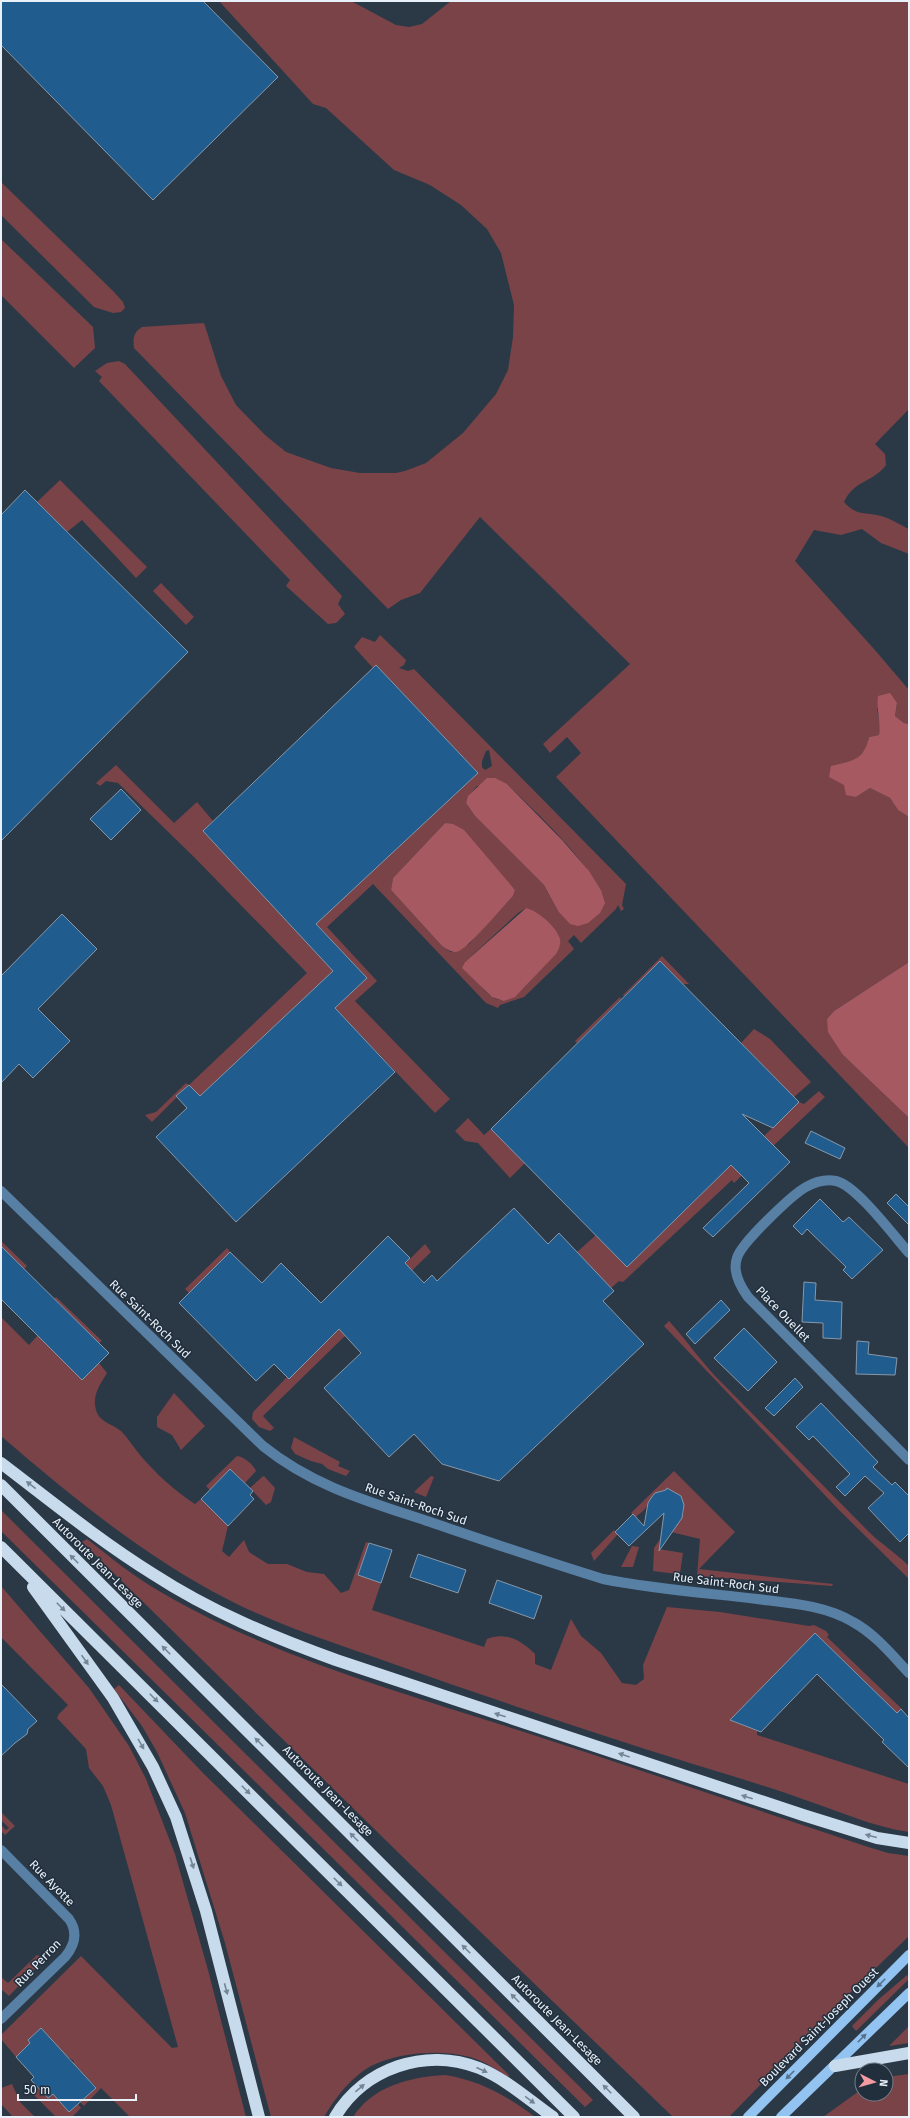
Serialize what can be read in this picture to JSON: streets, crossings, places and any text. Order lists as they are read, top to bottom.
{
  "streets": {
    "highway": ["Autoroute Jean-Lesage"],
    "main road": ["Boulevard Saint-Joseph Ouest"],
    "street": [
      "Place Ouellet",
      "Rue Saint-Roch Sud",
      "Rue Ayotte",
      "Rue Perron"
    ]
  },
  "crossings": [
    ["Rue Ayotte", "Rue Perron"]
  ],
  "scale_bar": "50 m",
  "north": "right"
}
